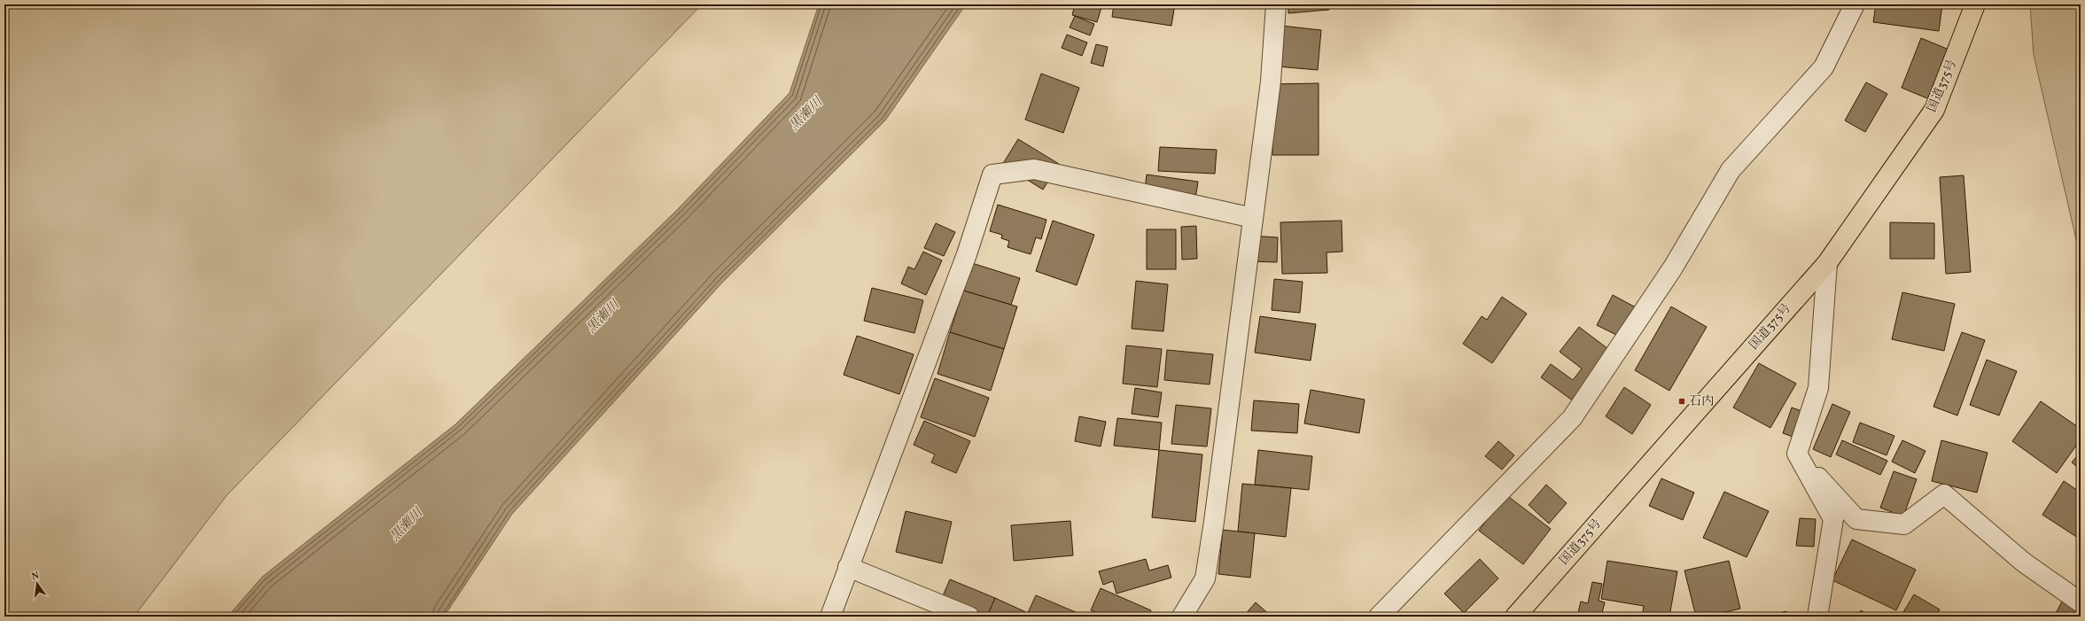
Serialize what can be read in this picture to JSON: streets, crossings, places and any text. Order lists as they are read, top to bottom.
{
  "streets": {
    "highway": ["国道375号"]
  },
  "water": ["黒瀬川"],
  "places": {
    "transit": ["石内"]
  },
  "north": "top"
}
